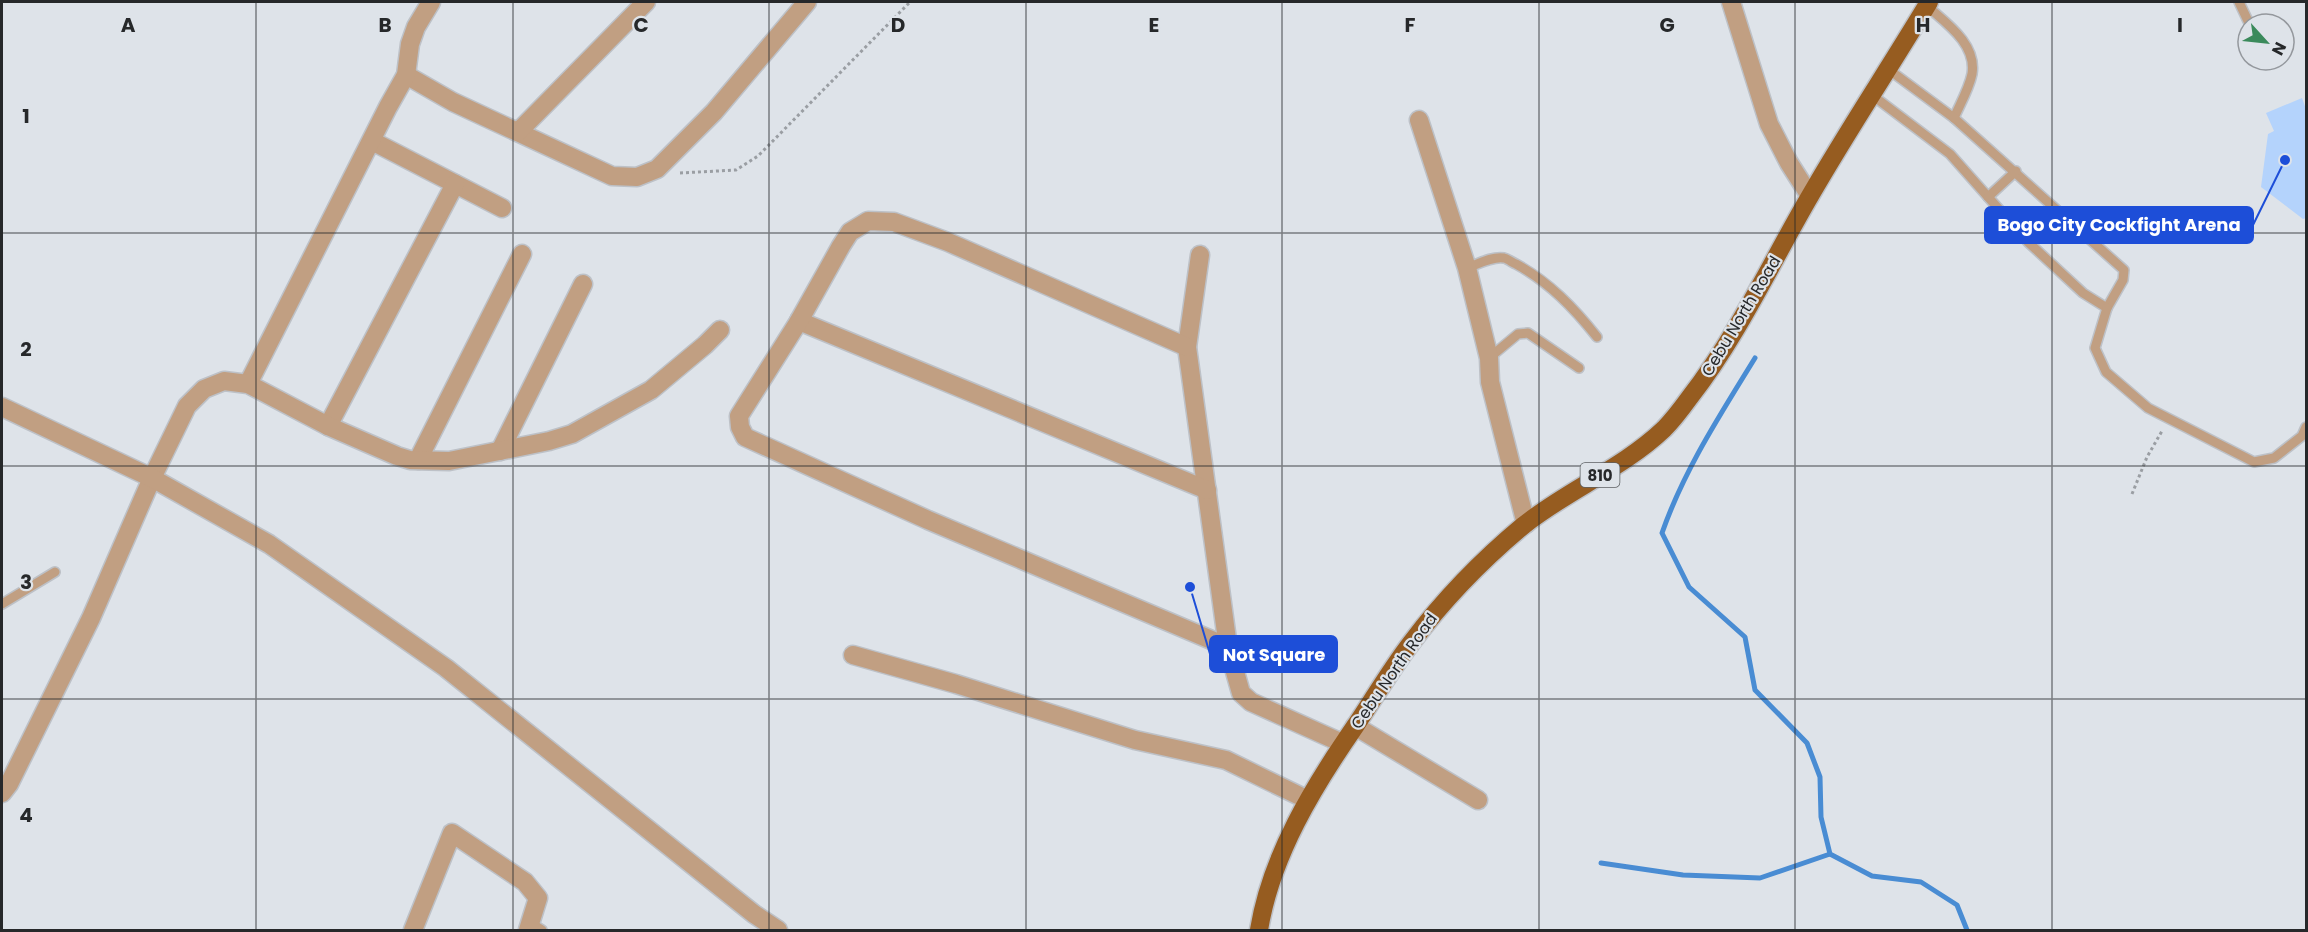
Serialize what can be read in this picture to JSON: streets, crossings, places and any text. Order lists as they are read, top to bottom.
{
  "streets": {
    "highway": ["Cebu North Road", "810"]
  },
  "places": ["Bogo City Cockfight Arena", "Not Square"],
  "north": "bottom right",
  "grid": {
    "columns": [
      "A",
      "B",
      "C",
      "D",
      "E",
      "F",
      "G",
      "H",
      "I"
    ],
    "rows": [
      "1",
      "2",
      "3",
      "4"
    ]
  }
}
